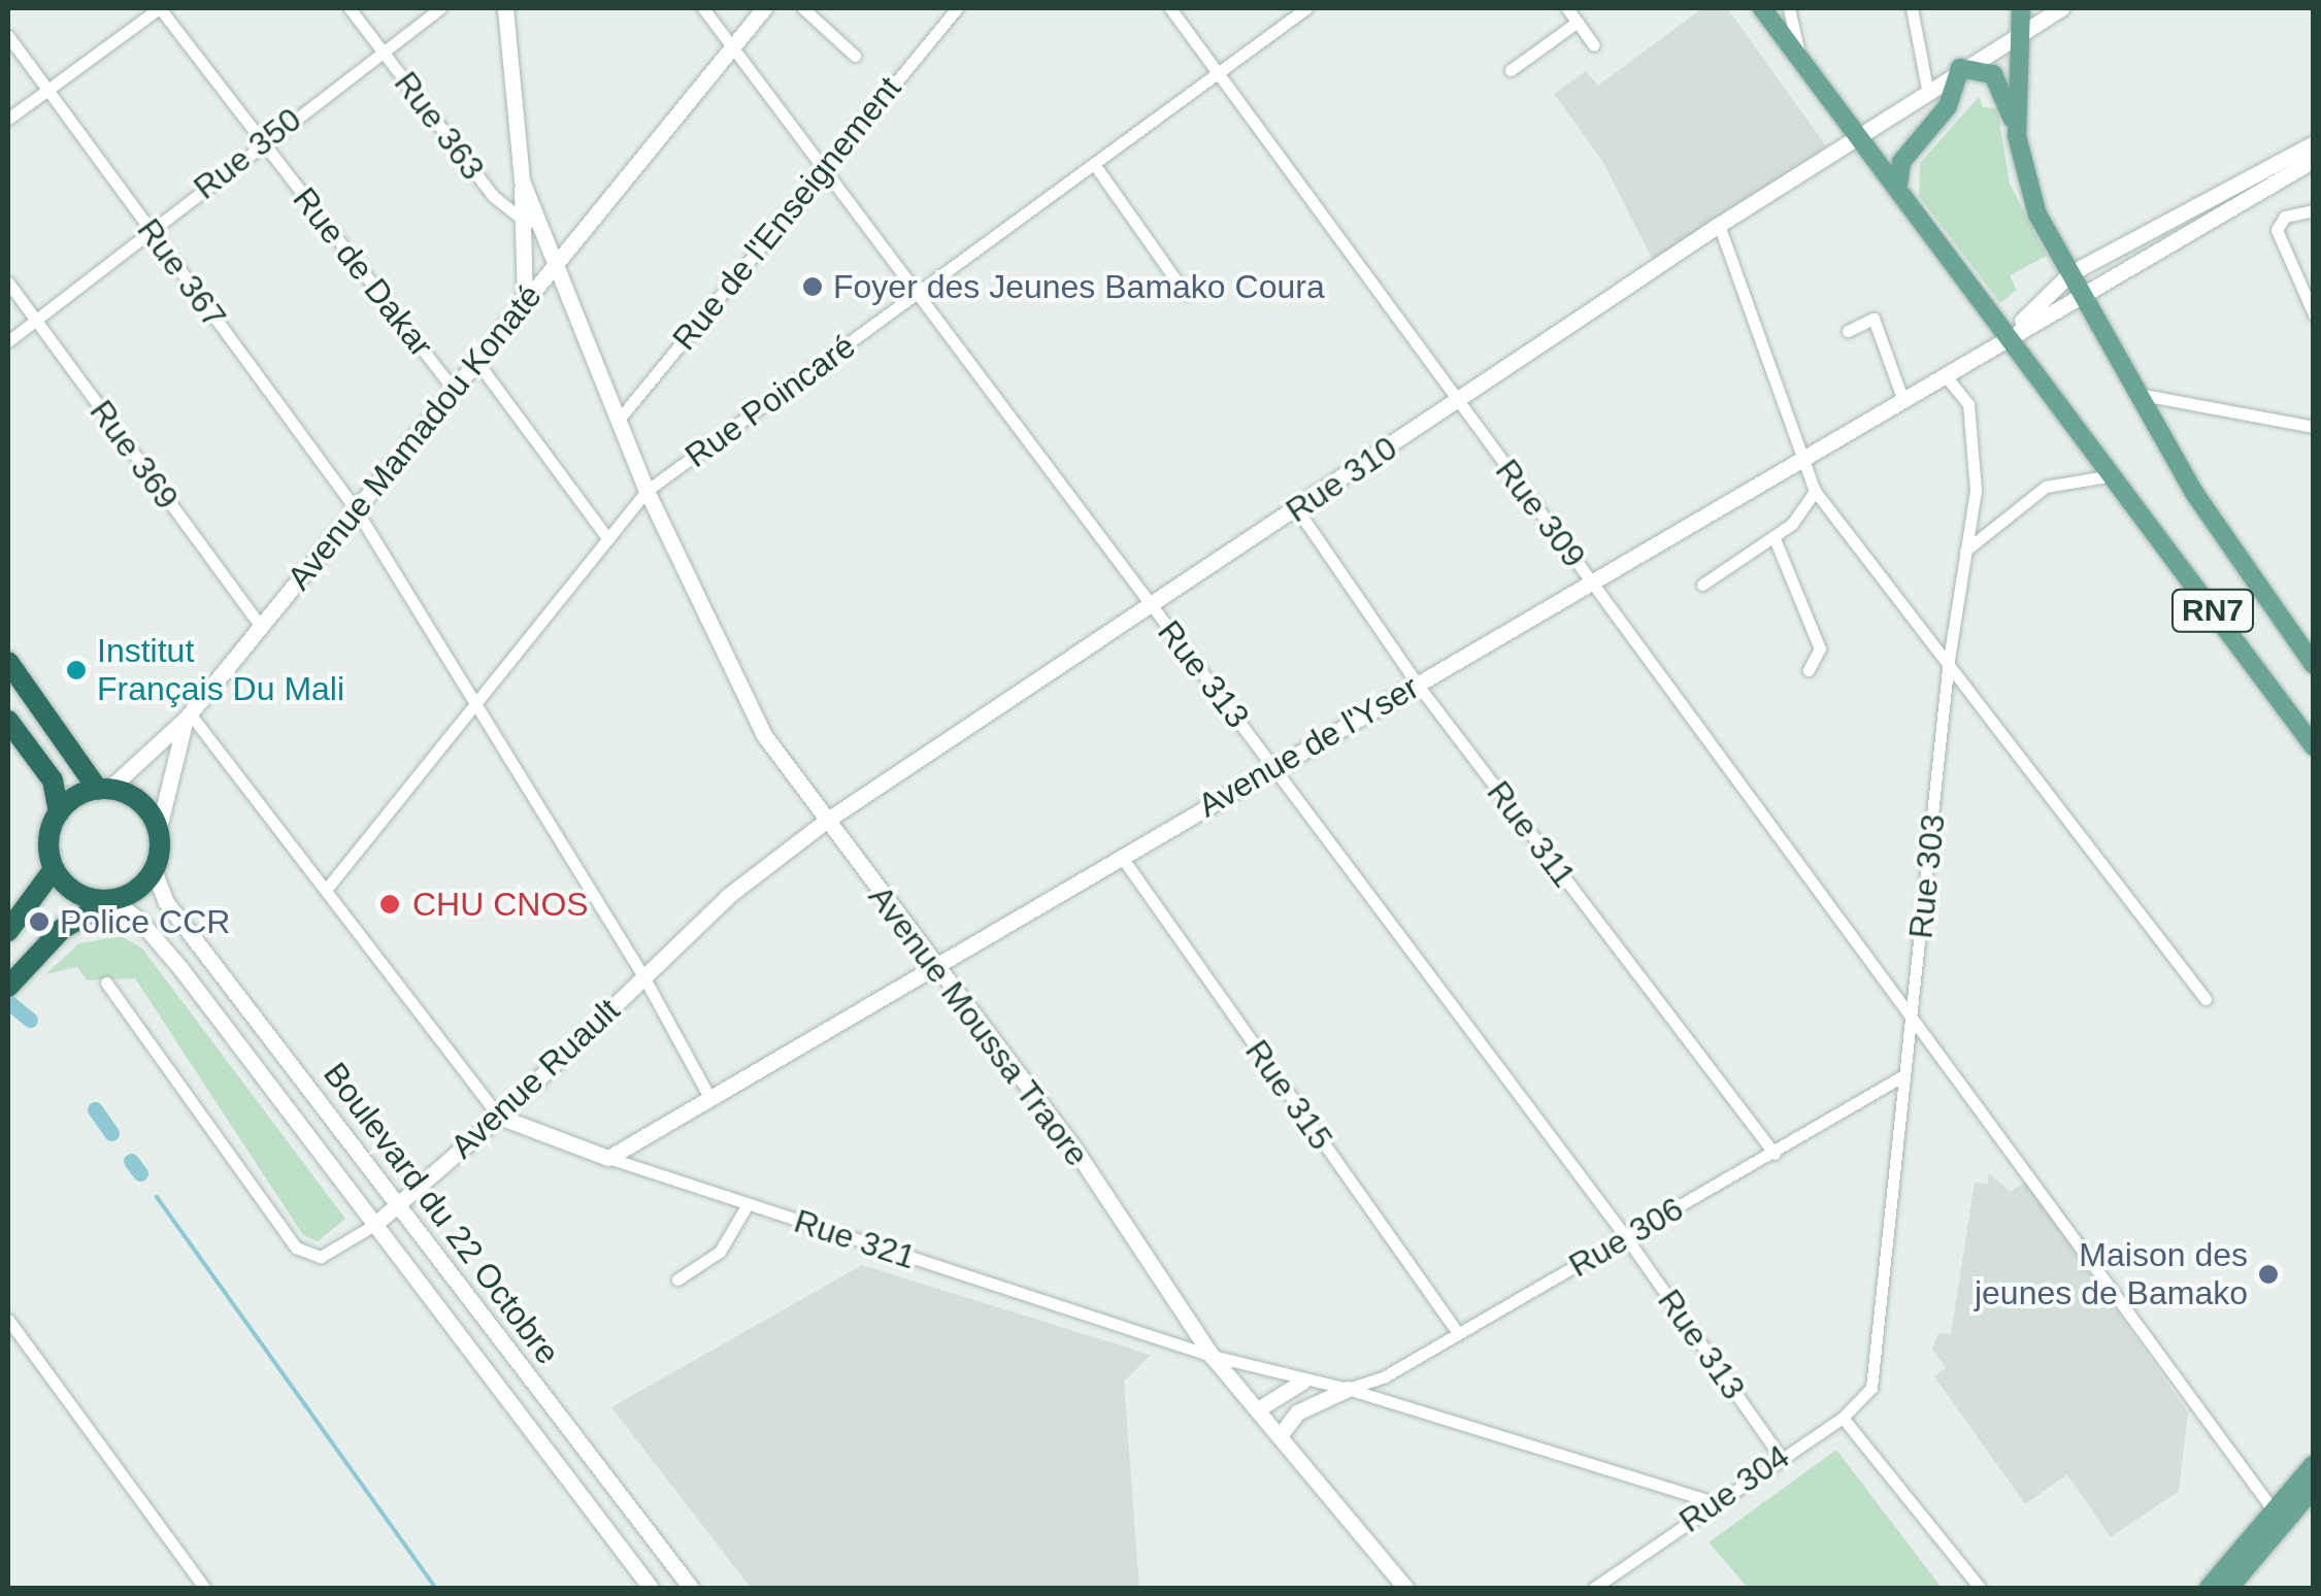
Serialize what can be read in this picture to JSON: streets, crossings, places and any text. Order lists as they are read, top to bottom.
{
  "streets": {
    "main road": ["RN7"],
    "street": [
      "Rue 363",
      "Rue 350",
      "Rue de l'Enseignement",
      "Rue de Dakar",
      "Rue 367",
      "Rue Poincaré",
      "Avenue Mamadou Konaté",
      "Rue 369",
      "Rue 310",
      "Rue 309",
      "Rue 313",
      "Avenue de l'Yser",
      "Rue 311",
      "Rue 303",
      "Avenue Moussa Traore",
      "Avenue Ruault",
      "Rue 315",
      "Boulevard du 22 Octobre",
      "Rue 306",
      "Rue 321",
      "Rue 304"
    ]
  },
  "crossings": [
    ["Rue 363", "Rue 350"],
    ["Rue 363", "Avenue Mamadou Konaté"],
    ["Rue 350", "Rue de Dakar"],
    ["Rue 350", "Rue 367"],
    ["Rue 350", "Rue 369"],
    ["Rue de l'Enseignement", "Rue 313"],
    ["Rue de l'Enseignement", "Avenue Moussa Traore"],
    ["Rue de Dakar", "Avenue Mamadou Konaté"],
    ["Rue 367", "Rue Poincaré"],
    ["Rue 367", "Avenue Mamadou Konaté"],
    ["Rue 367", "Avenue de l'Yser"],
    ["Rue 367", "Avenue Ruault"],
    ["Rue Poincaré", "Rue 309"],
    ["Rue Poincaré", "Rue 313"],
    ["Rue Poincaré", "Avenue Moussa Traore"],
    ["Avenue Mamadou Konaté", "Rue 369"],
    ["Avenue Mamadou Konaté", "Avenue Moussa Traore"],
    ["Avenue Mamadou Konaté", "Boulevard du 22 Octobre"],
    ["Rue 310", "Rue 309"],
    ["Rue 310", "RN7"],
    ["Rue 310", "Rue 313"],
    ["Rue 310", "Rue 311"],
    ["Rue 310", "Avenue Moussa Traore"],
    ["Rue 310", "Avenue Ruault"],
    ["Rue 309", "Avenue de l'Yser"],
    ["Rue 309", "Rue 303"],
    ["RN7", "Avenue de l'Yser"],
    ["Rue 313", "Avenue de l'Yser"],
    ["Rue 313", "Rue 306"],
    ["Rue 313", "Rue 304"],
    ["Avenue de l'Yser", "Rue 311"],
    ["Avenue de l'Yser", "Rue 303"],
    ["Avenue de l'Yser", "Avenue Moussa Traore"],
    ["Avenue de l'Yser", "Rue 315"],
    ["Avenue de l'Yser", "Rue 321"],
    ["Rue 311", "Rue 306"],
    ["Rue 303", "Rue 306"],
    ["Rue 303", "Rue 304"],
    ["Avenue Moussa Traore", "Avenue Ruault"],
    ["Avenue Moussa Traore", "Rue 321"],
    ["Avenue Ruault", "Boulevard du 22 Octobre"],
    ["Avenue Ruault", "Rue 321"],
    ["Rue 315", "Rue 306"],
    ["Rue 306", "Rue 321"],
    ["Rue 321", "Rue 304"]
  ],
  "places": [
    "Foyer des Jeunes Bamako Coura",
    "Institut Français Du Mali",
    "CHU CNOS",
    "Police CCR",
    "Maison des jeunes de Bamako"
  ]
}
